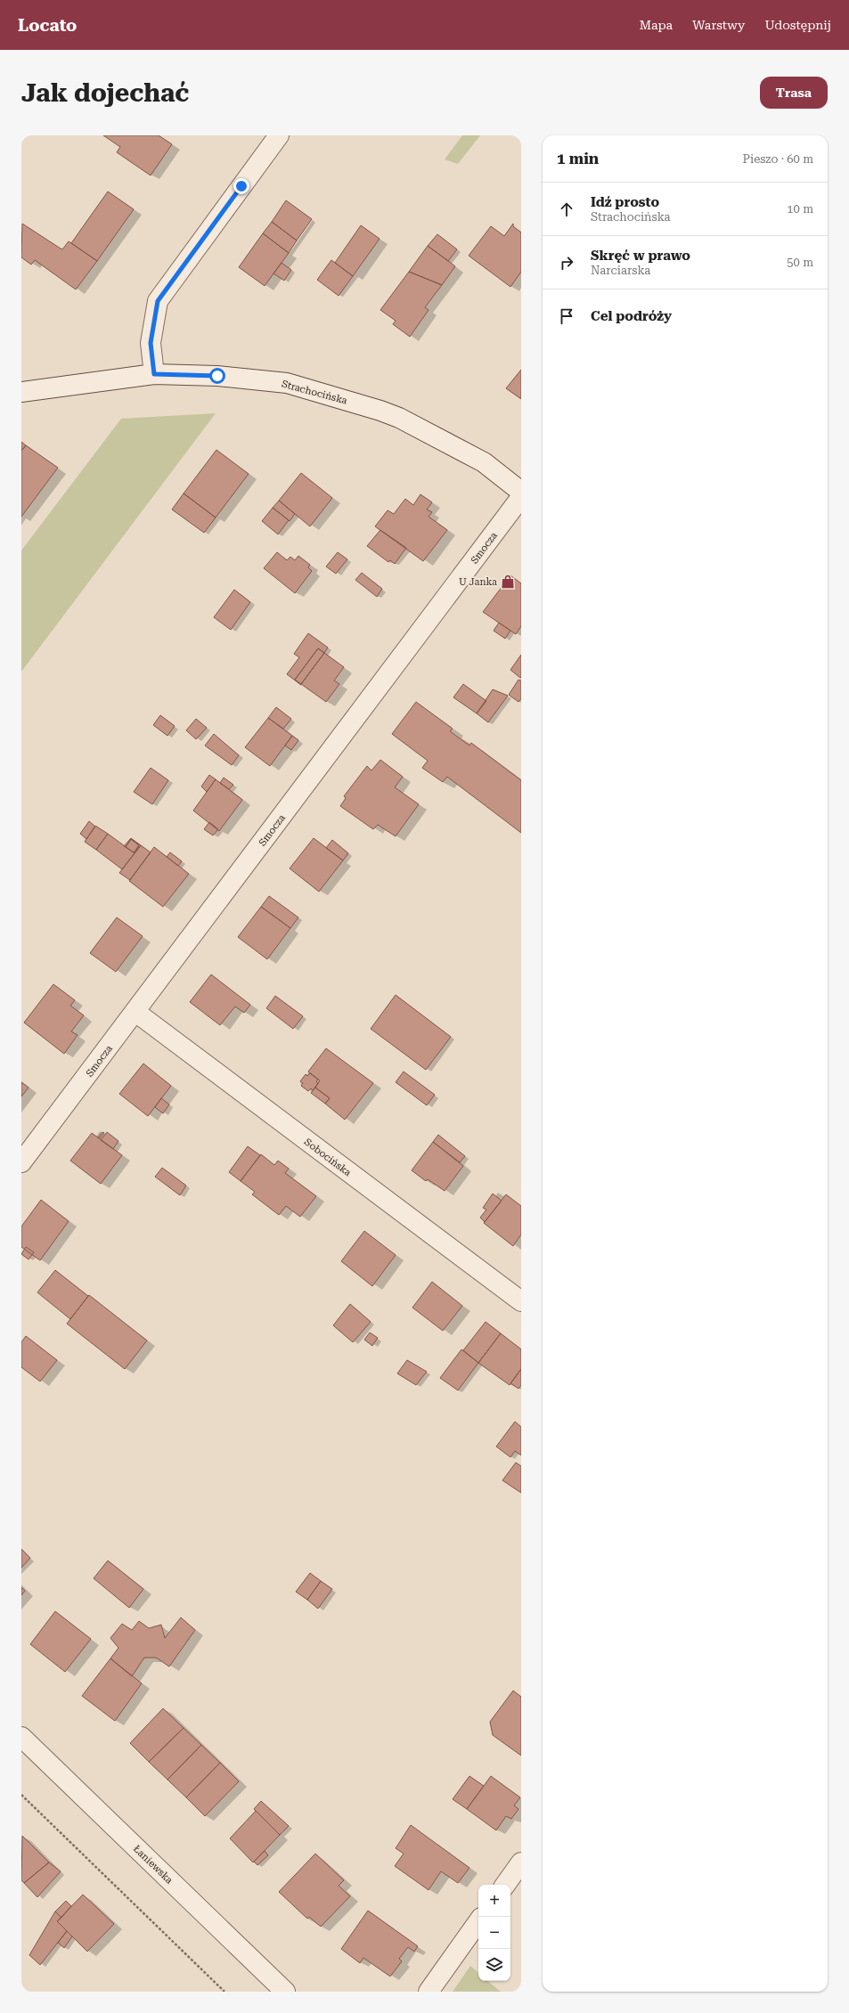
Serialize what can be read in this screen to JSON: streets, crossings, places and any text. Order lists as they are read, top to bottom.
{
  "streets": {
    "street": [
      "Strachocińska",
      "Smocza",
      "Sobocińska",
      "Łaniewska"
    ]
  },
  "crossings": [
    ["Smocza", "Sobocińska"]
  ],
  "places": {
    "shop": ["U Janka"]
  },
  "page": {
    "header": "Locato",
    "nav": ["Mapa", "Warstwy", "Udostępnij"],
    "buttons": "Trasa",
    "title": "Jak dojechać",
    "heading": ["1 min", "Pieszo · 60 m"],
    "list": [
      ["Idź prosto", "Strachocińska", "10 m"],
      ["Skręć w prawo", "Narciarska", "50 m"],
      "Cel podróży"
    ],
    "map_buttons": ["+", "−"]
  }
}
